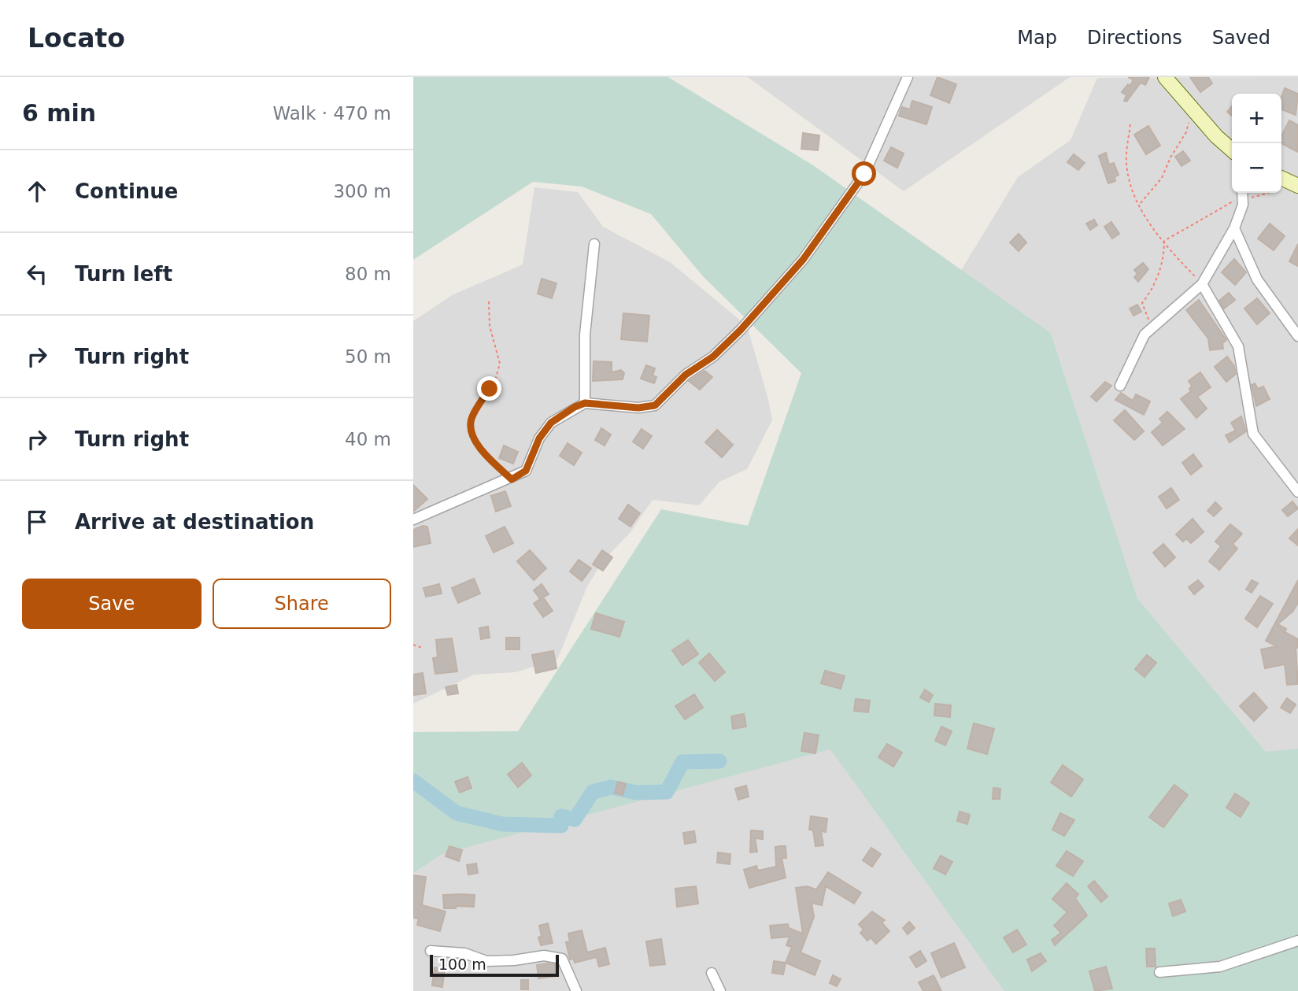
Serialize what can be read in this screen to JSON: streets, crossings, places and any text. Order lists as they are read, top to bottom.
{
  "scale_bar": "100 m",
  "page": {
    "header": "Locato",
    "nav": ["Map", "Directions", "Saved"],
    "heading": ["6 min", "Walk · 470 m"],
    "map_buttons": ["+", "−"],
    "list": [
      ["Continue", "300 m"],
      ["Turn left", "80 m"],
      ["Turn right", "50 m"],
      ["Turn right", "40 m"],
      "Arrive at destination"
    ],
    "buttons": ["Save", "Share"],
    "scale": "100 m"
  }
}
